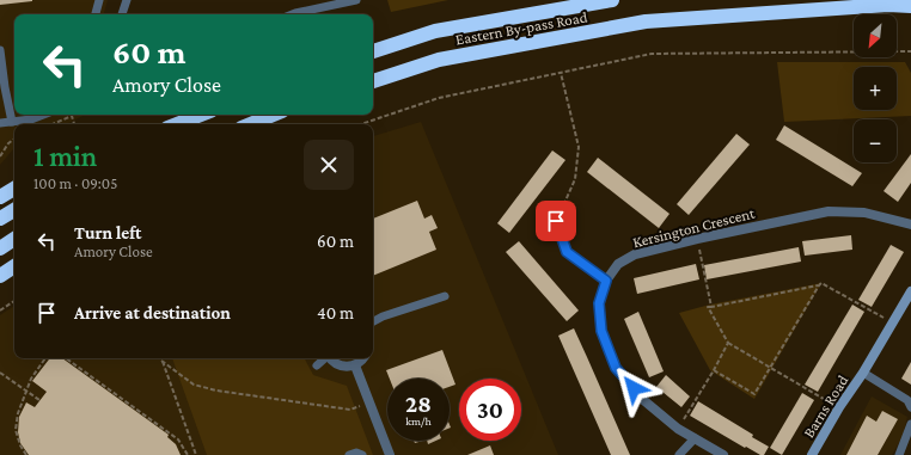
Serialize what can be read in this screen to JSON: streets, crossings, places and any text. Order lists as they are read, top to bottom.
{
  "streets": {
    "highway": ["Eastern By-pass Road"],
    "street": ["Kersington Crescent", "Barns Road"]
  },
  "north": "bottom left",
  "page": {
    "map_buttons": ["+", "−"],
    "turn": ["60 m", "Amory Close"],
    "heading": ["1 min", "100 m · 09:05"],
    "list": [
      {
        "name": "Turn left",
        "note": "Amory Close",
        "value": "60 m"
      },
      {
        "name": "Arrive at destination",
        "value": "40 m"
      }
    ],
    "speed": "28 km/h",
    "limit": "30"
  }
}
